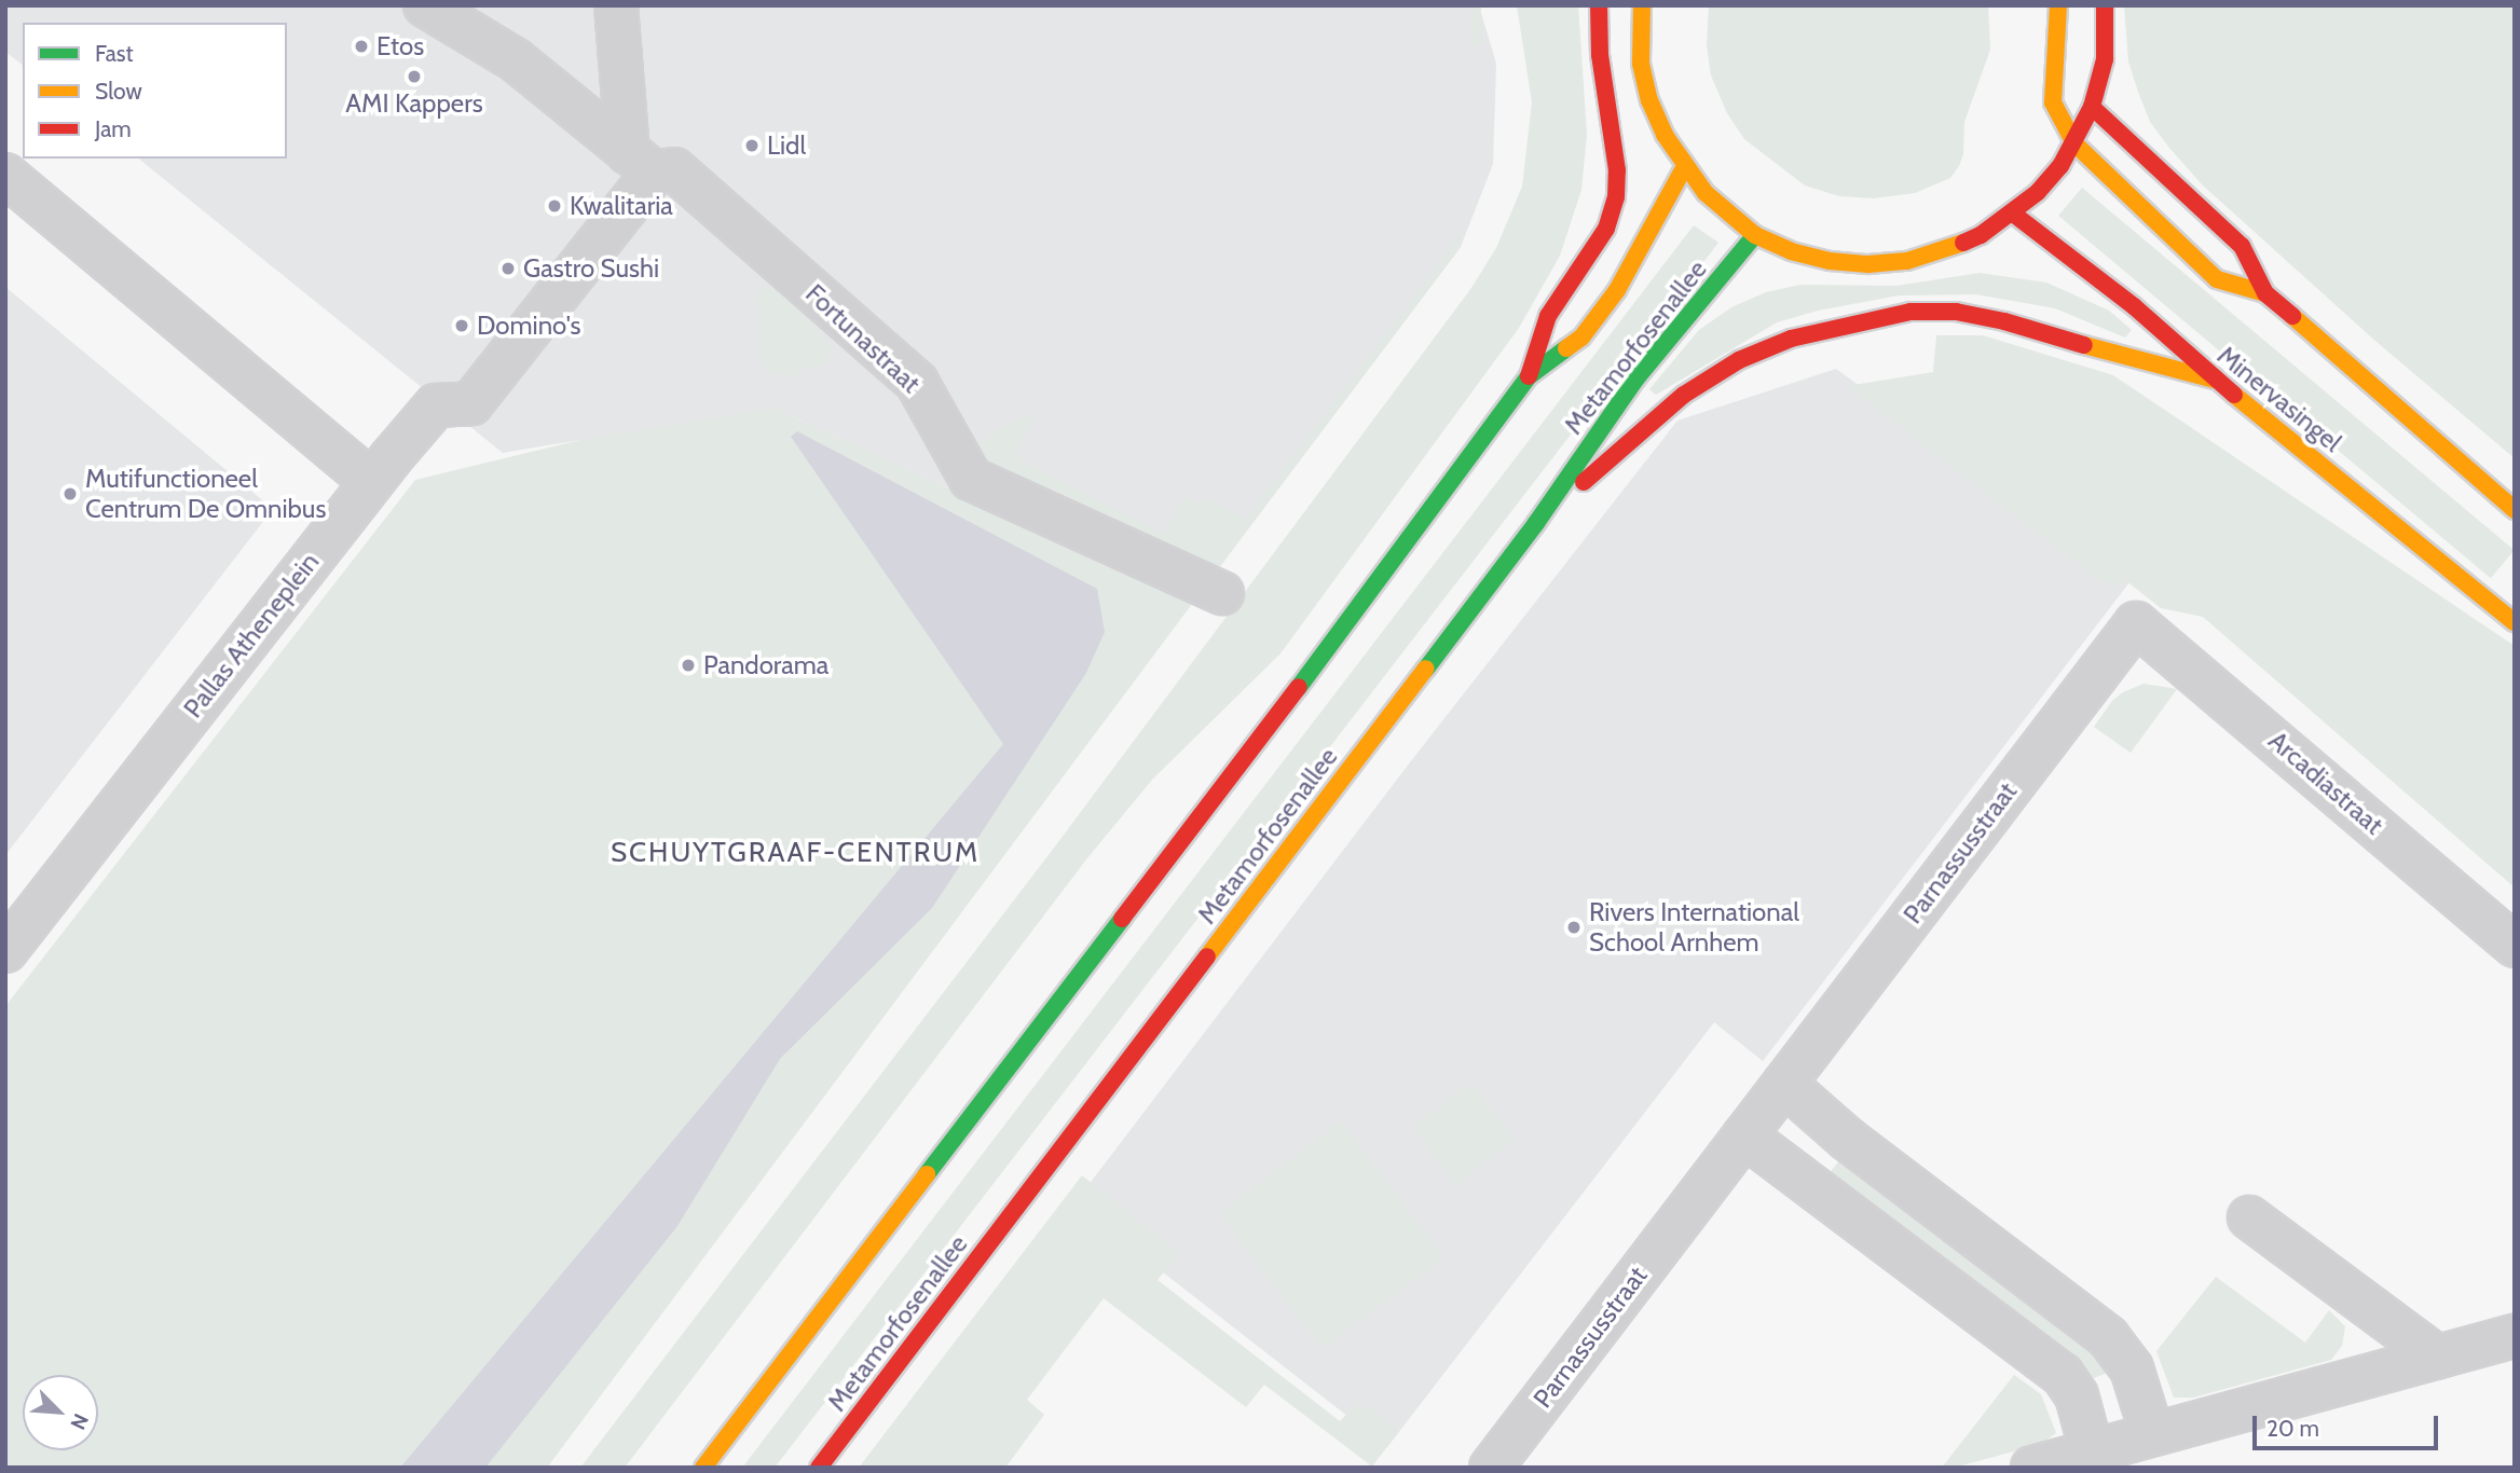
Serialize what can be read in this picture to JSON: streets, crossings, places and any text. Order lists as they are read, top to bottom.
{
  "streets": {
    "main road": ["Metamorfosenallee", "Minervasingel"],
    "street": [
      "Fortunastraat",
      "Pallas Atheneplein",
      "Arcadiastraat",
      "Parnassusstraat"
    ]
  },
  "crossings": [
    ["Fortunastraat", "Pallas Atheneplein"],
    ["Arcadiastraat", "Parnassusstraat"]
  ],
  "districts": ["SCHUYTGRAAF-CENTRUM"],
  "places": [
    "Etos",
    "AMI Kappers",
    "Lidl",
    "Kwalitaria",
    "Gastro Sushi",
    "Domino's",
    "Mutifunctioneel Centrum De Omnibus",
    "Pandorama",
    "Rivers International School Arnhem"
  ],
  "legend": ["Fast", "Slow", "Jam"],
  "scale_bar": "20 m",
  "north": "bottom right"
}
